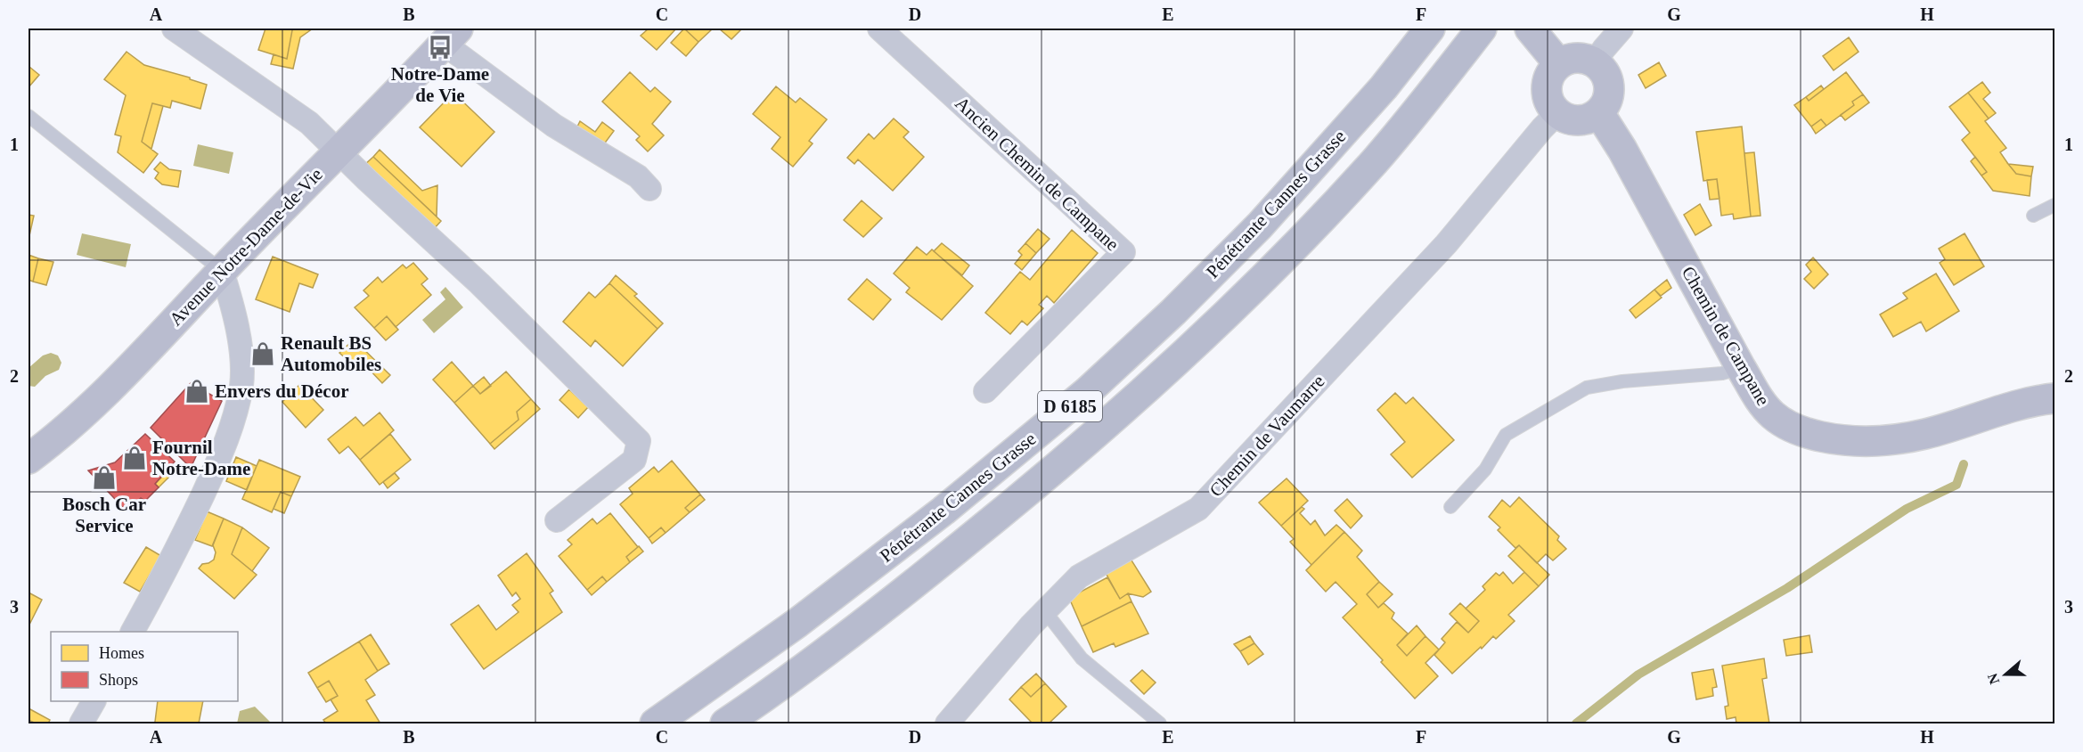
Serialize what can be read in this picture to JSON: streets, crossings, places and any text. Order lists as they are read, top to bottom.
{
  "streets": {
    "highway": ["Pénétrante Cannes Grasse", "D 6185"],
    "main road": ["Avenue Notre-Dame-de-Vie", "Chemin de Campane"],
    "street": ["Ancien Chemin de Campane", "Chemin de Vaumarre"]
  },
  "crossings": [
    ["Chemin de Campane", "Chemin de Vaumarre"]
  ],
  "places": {
    "bus stop": ["Notre-Dame de Vie"],
    "shop": [
      "Renault BS Automobiles",
      "Envers du Décor",
      "Fournil Notre-Dame",
      "Bosch Car Service"
    ]
  },
  "legend": ["Homes", "Shops"],
  "north": "left",
  "grid": {
    "columns": [
      "A",
      "B",
      "C",
      "D",
      "E",
      "F",
      "G",
      "H"
    ],
    "rows": ["1", "2", "3"]
  }
}
